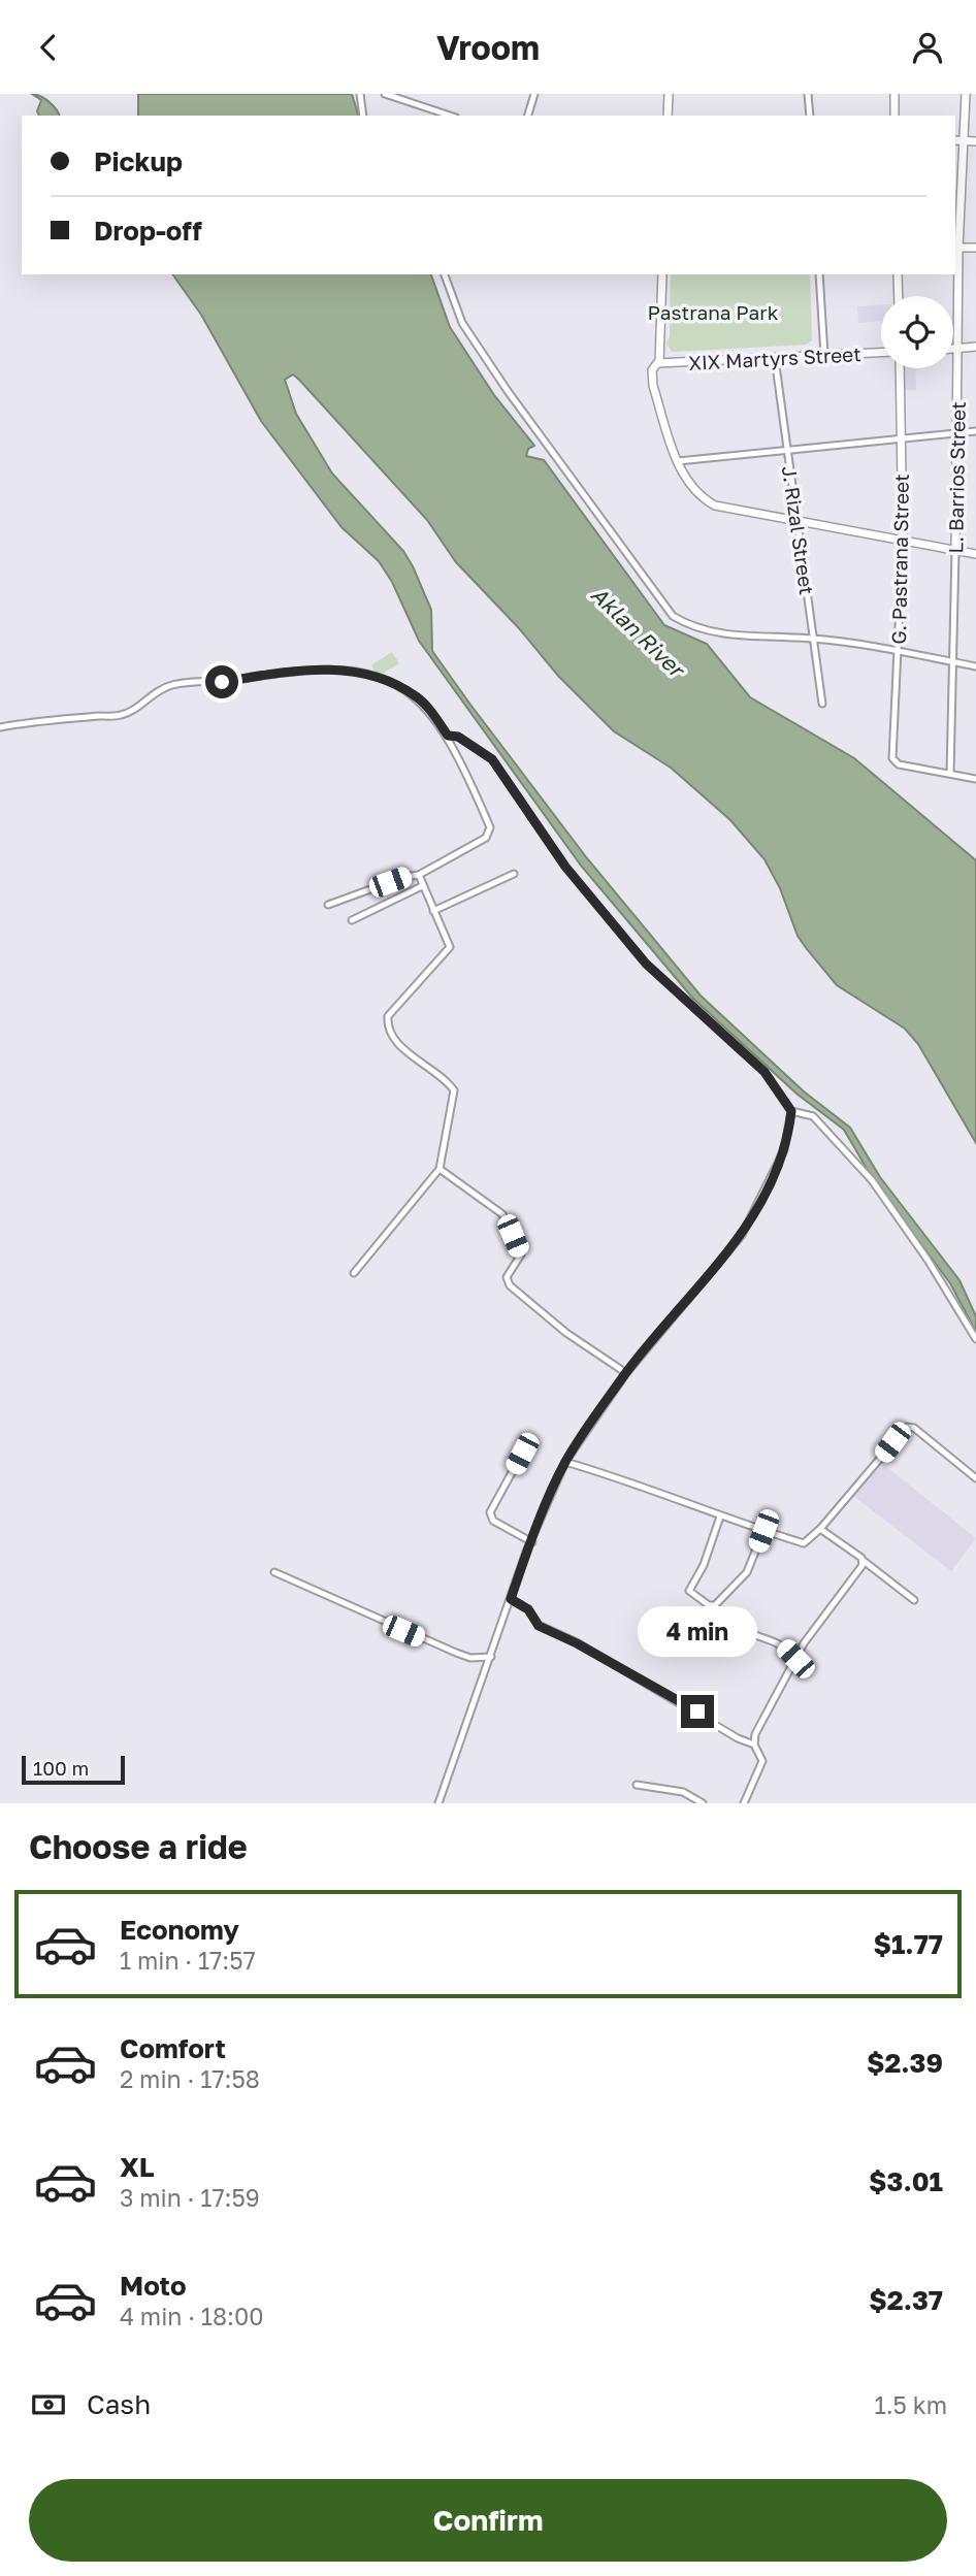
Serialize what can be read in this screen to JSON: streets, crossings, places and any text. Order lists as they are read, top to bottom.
{
  "streets": {
    "street": [
      "XIX Martyrs Street",
      "L. Barrios Street",
      "J. Rizal Street",
      "G. Pastrana Street"
    ]
  },
  "crossings": [
    ["XIX Martyrs Street", "J. Rizal Street"],
    ["L. Barrios Street", "G. Pastrana Street"]
  ],
  "water": ["Aklan River"],
  "parks": ["Pastrana Park"],
  "scale_bar": "100 m",
  "page": {
    "header": "Vroom",
    "banner": ["Pickup", "Drop-off"],
    "bubble": "4 min",
    "scale": "100 m",
    "heading": "Choose a ride",
    "list": [
      {
        "name": "Economy",
        "note": "1 min · 17:57",
        "value": "$1.77"
      },
      {
        "name": "Comfort",
        "note": "2 min · 17:58",
        "value": "$2.39"
      },
      {
        "name": "XL",
        "note": "3 min · 17:59",
        "value": "$3.01"
      },
      {
        "name": "Moto",
        "note": "4 min · 18:00",
        "value": "$2.37"
      }
    ],
    "pay": ["Cash", "1.5 km"],
    "buttons": "Confirm"
  }
}
